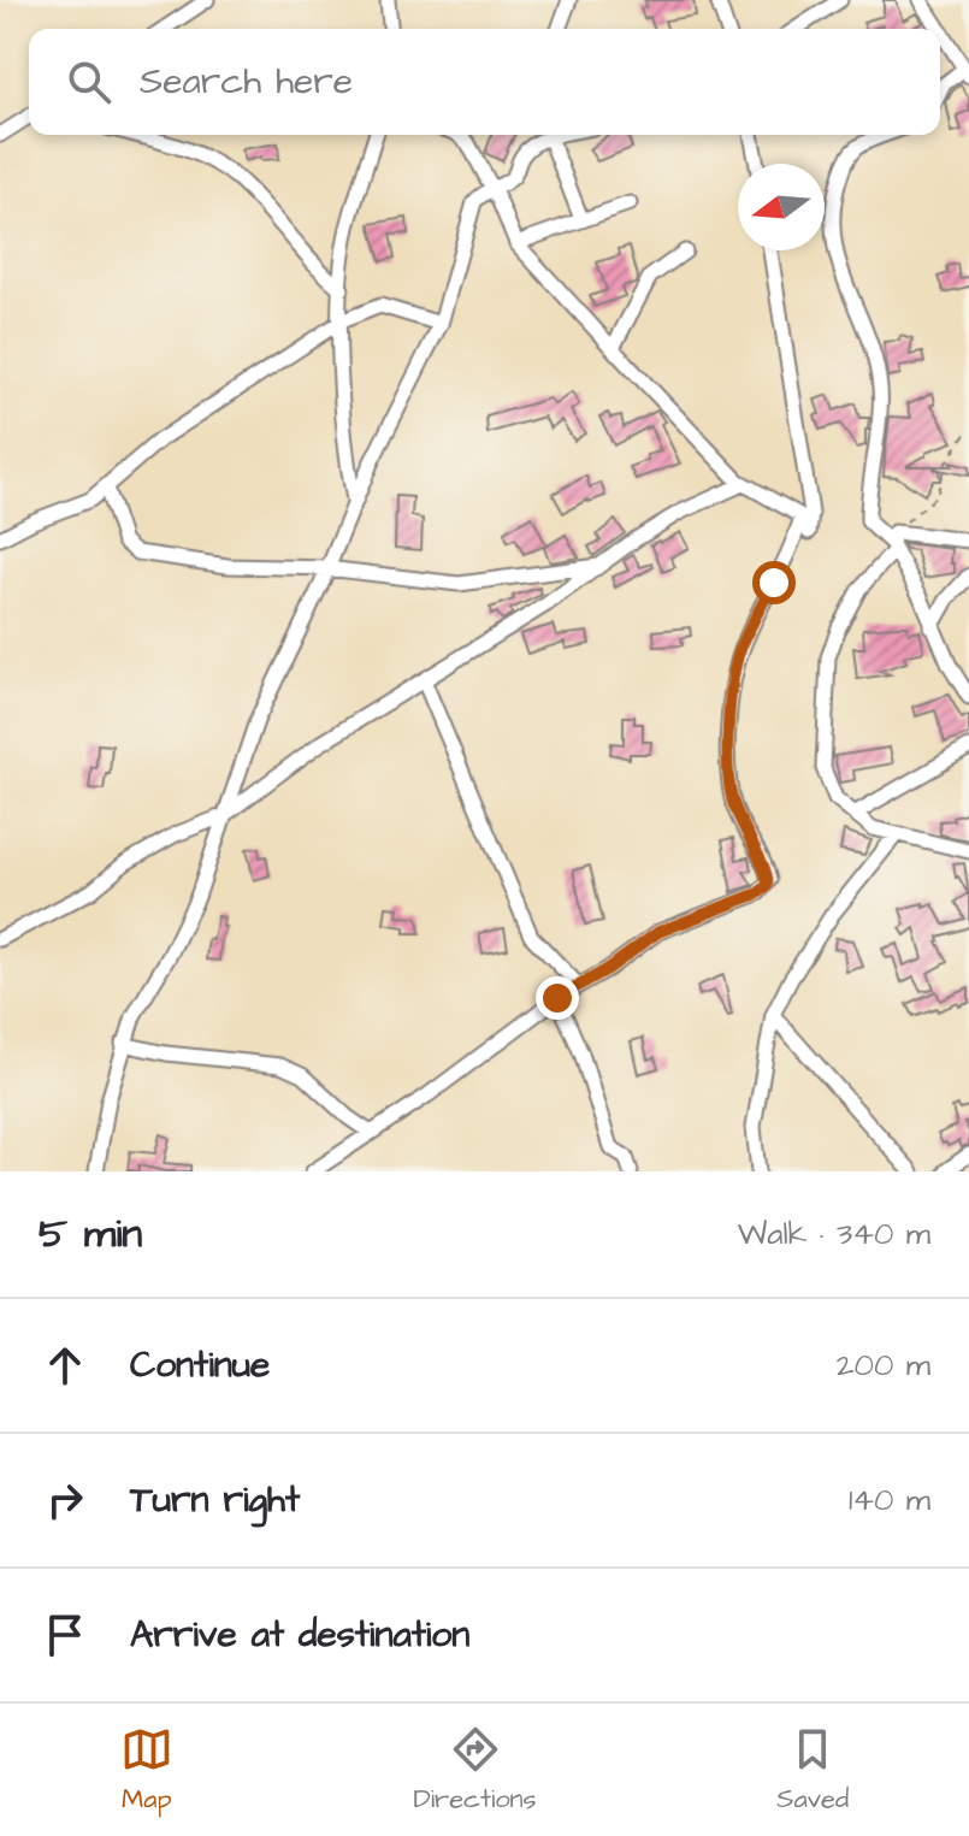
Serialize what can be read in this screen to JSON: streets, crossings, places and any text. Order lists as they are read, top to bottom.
{
  "north": "left",
  "page": {
    "search": "Search here",
    "heading": ["5 min", "Walk · 340 m"],
    "list": [
      ["Continue", "200 m"],
      ["Turn right", "140 m"],
      "Arrive at destination"
    ],
    "nav": ["Map", "Directions", "Saved"]
  }
}
